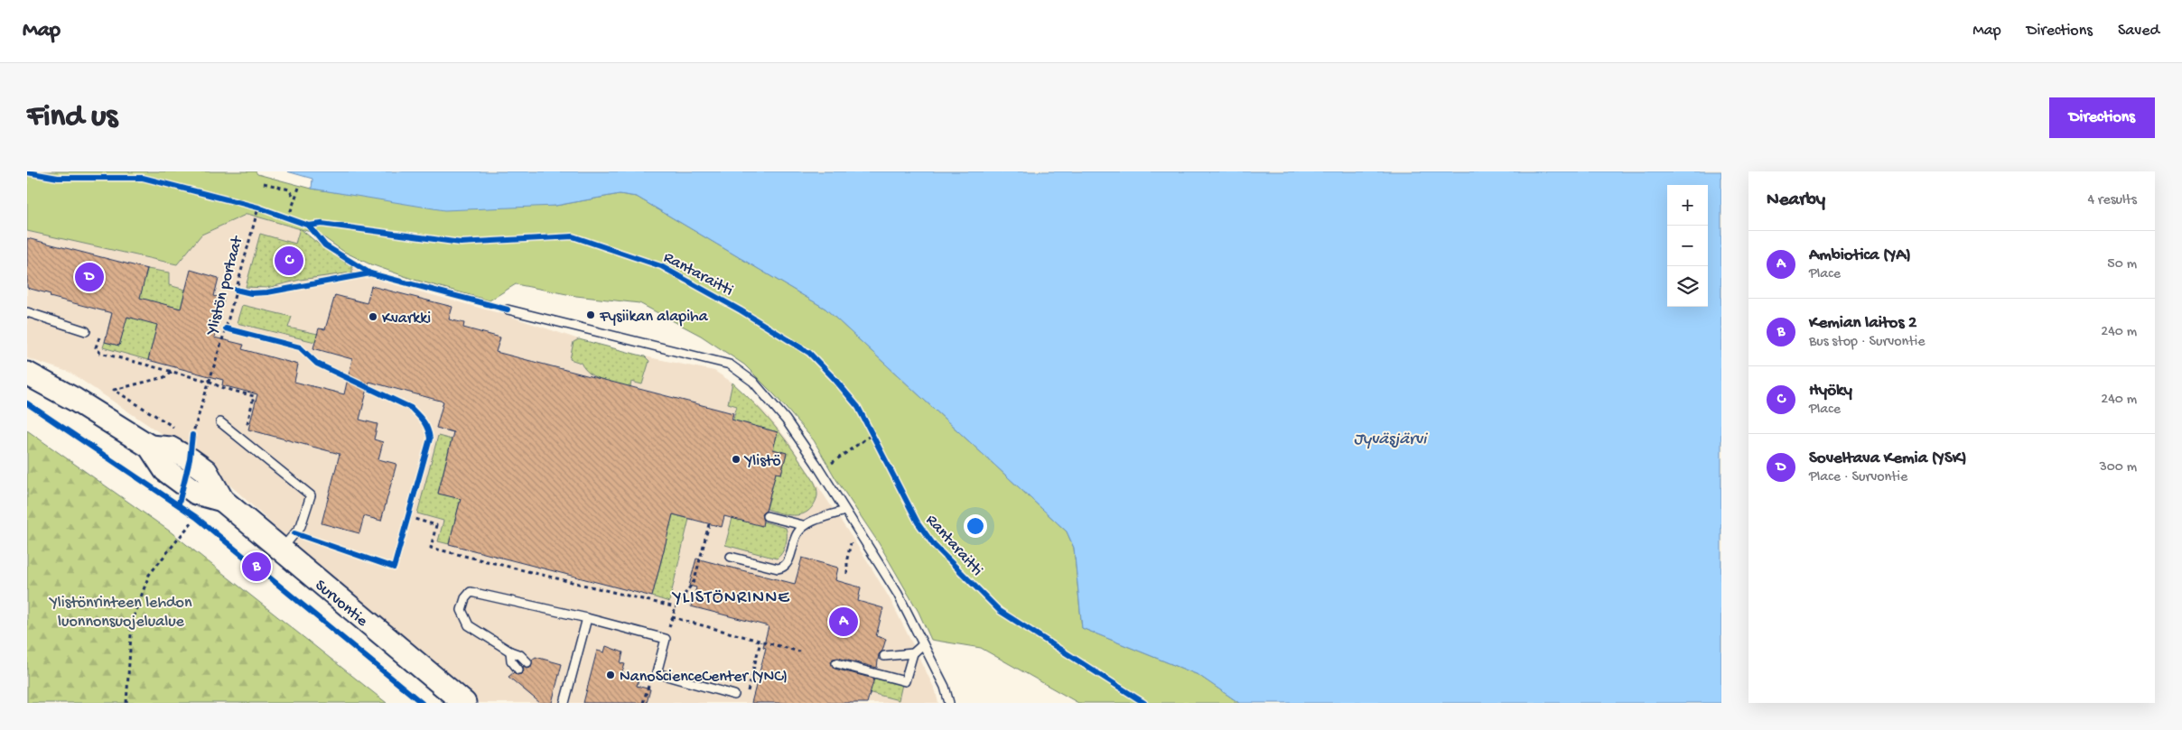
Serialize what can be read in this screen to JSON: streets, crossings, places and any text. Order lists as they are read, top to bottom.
{
  "streets": {
    "main road": ["Survontie"],
    "cycle path": ["Rantaraitti", "Ylistön portaat"]
  },
  "districts": ["YLISTÖNRINNE"],
  "water": ["Jyväsjärvi"],
  "parks": ["Ylistönrinteen lehdon luonnonsuojelualue"],
  "places": [
    "Fysiikan alapiha",
    "Kvarkki",
    "Ylistö",
    "NanoScienceCenter (YNC)"
  ],
  "page": {
    "header": "Map",
    "nav": ["Map", "Directions", "Saved"],
    "buttons": "Directions",
    "title": "Find us",
    "heading": ["Nearby", "4 results"],
    "map_buttons": ["+", "−"],
    "list": [
      {
        "mark": "A",
        "name": "Ambiotica (YA)",
        "note": "Place",
        "value": "50 m"
      },
      {
        "mark": "B",
        "name": "Kemian laitos 2",
        "note": "Bus stop · Survontie",
        "value": "240 m"
      },
      {
        "mark": "C",
        "name": "Hyöky",
        "note": "Place",
        "value": "240 m"
      },
      {
        "mark": "D",
        "name": "Soveltava Kemia (YSK)",
        "note": "Place · Survontie",
        "value": "300 m"
      }
    ],
    "pins": [
      "C",
      "D",
      "B",
      "A"
    ]
  }
}
